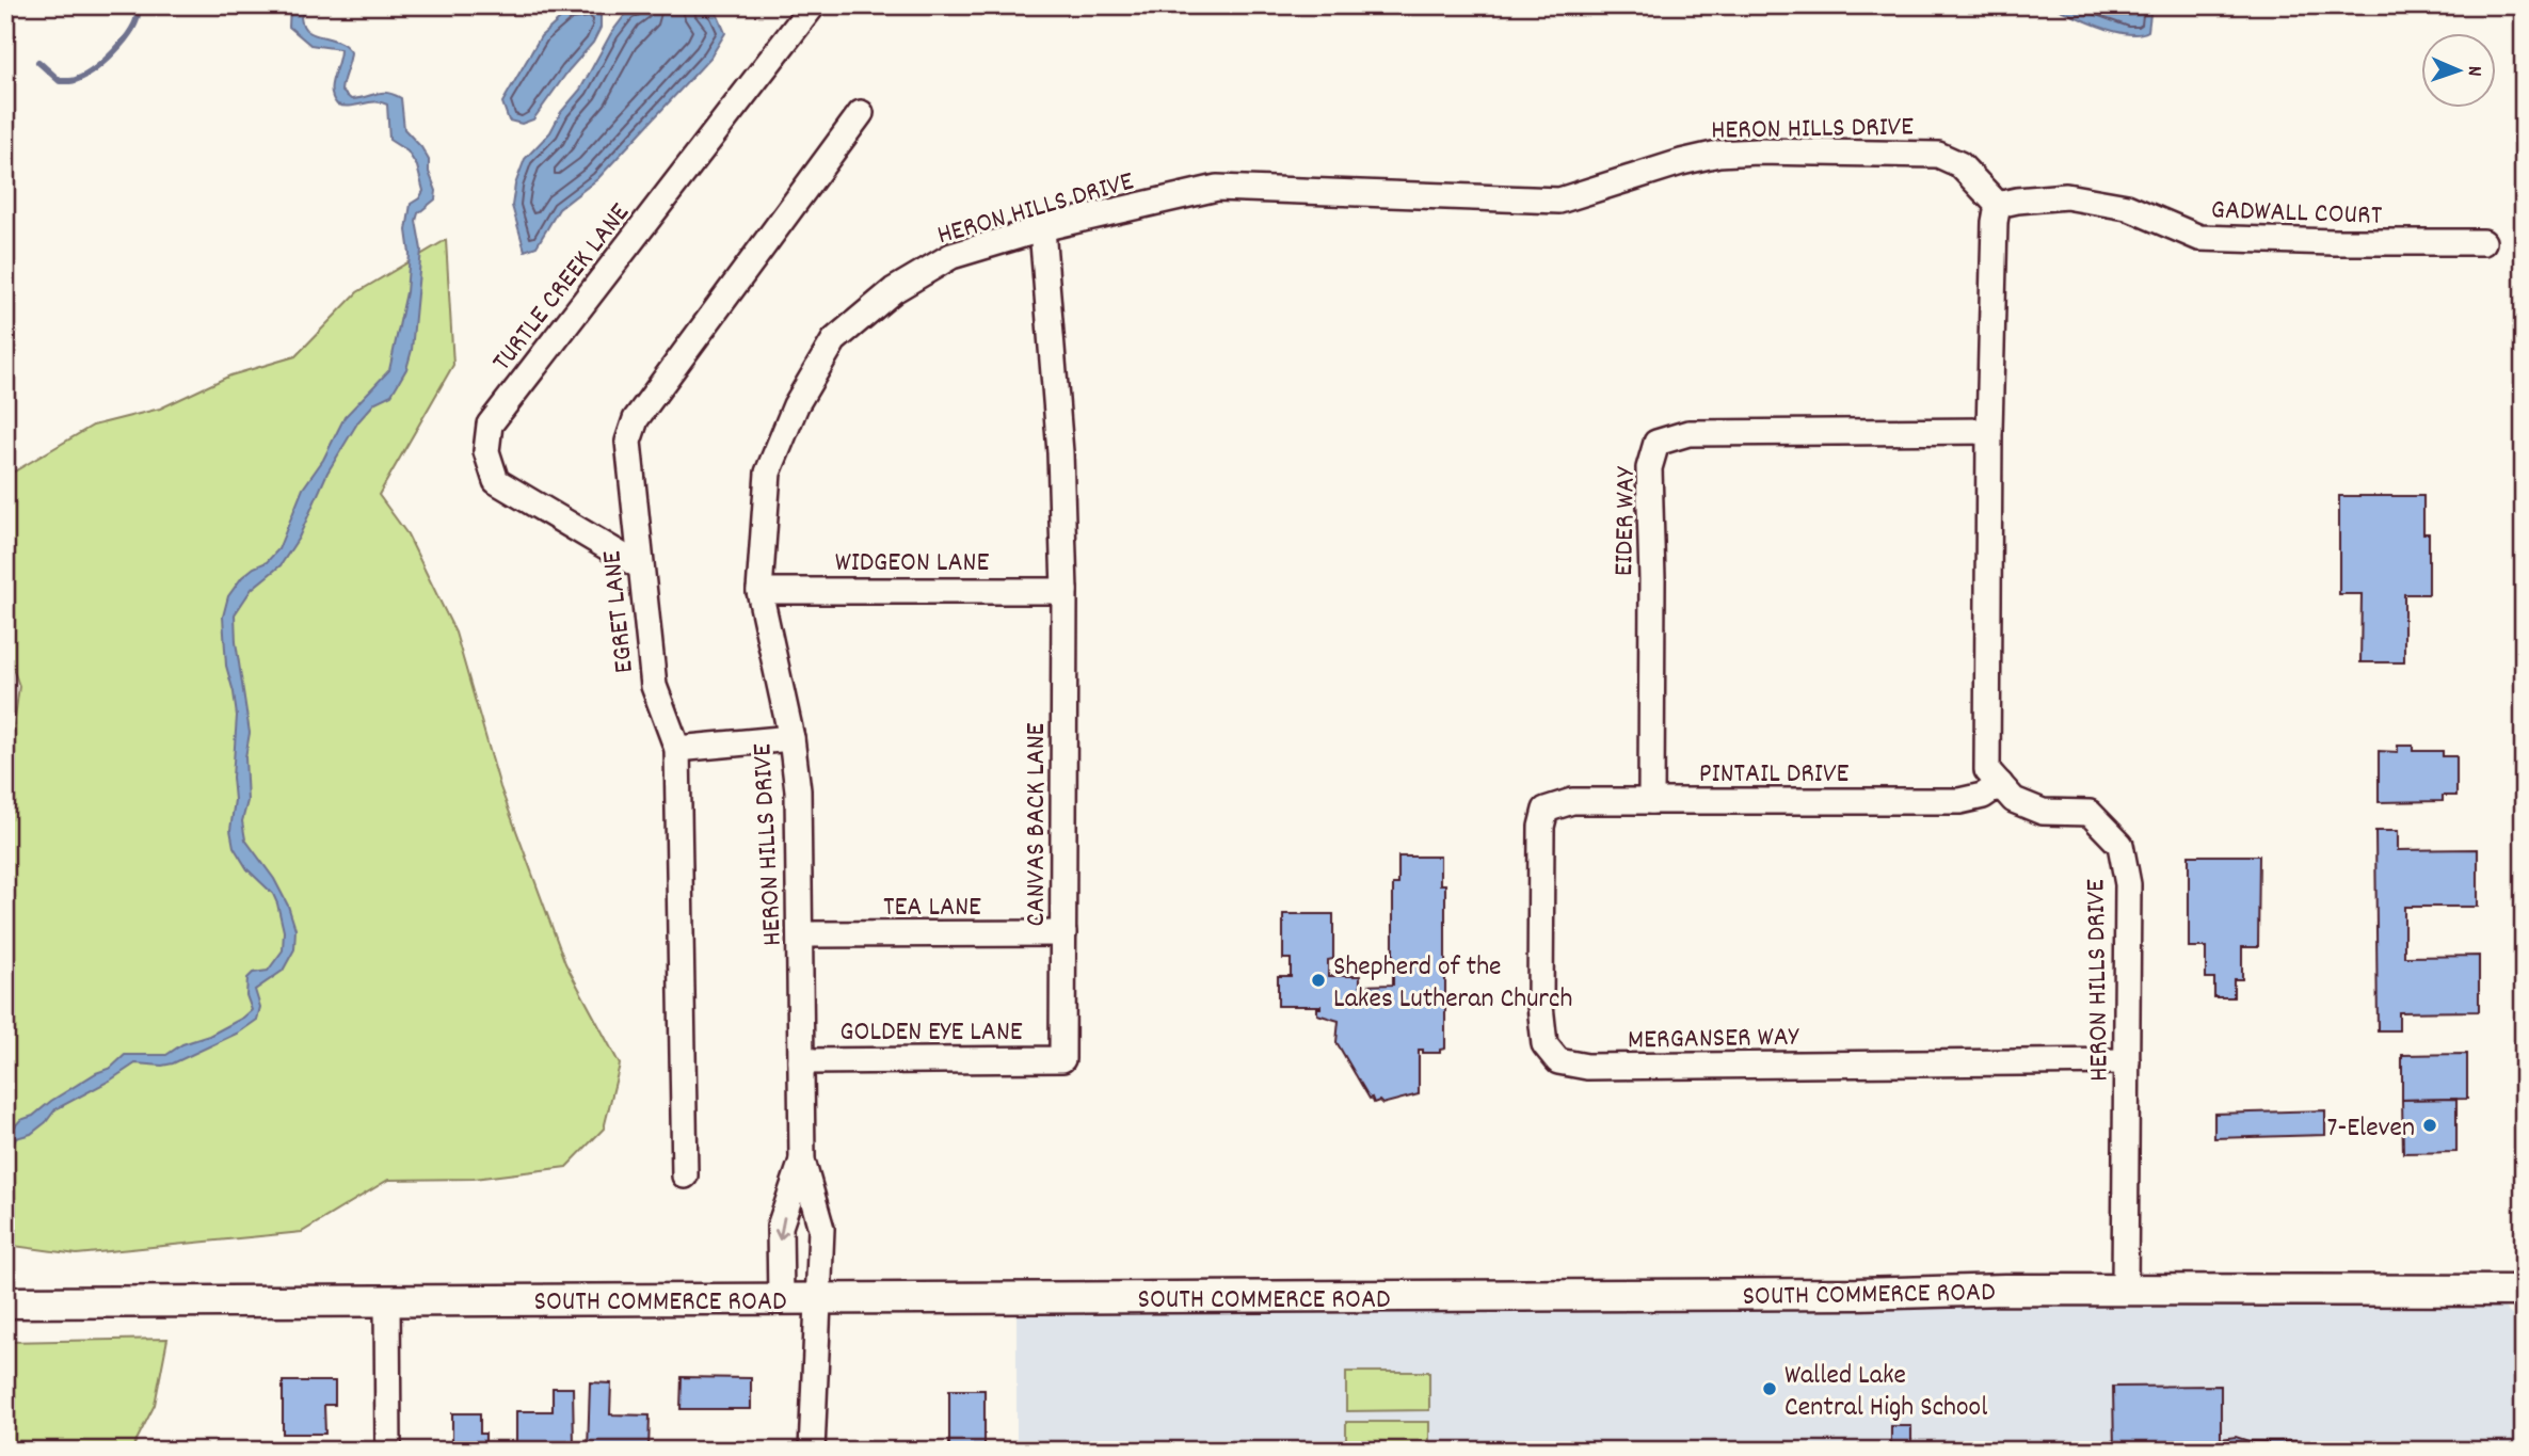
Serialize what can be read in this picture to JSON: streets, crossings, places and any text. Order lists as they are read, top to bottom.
{
  "streets": {
    "street": [
      "HERON HILLS DRIVE",
      "GADWALL COURT",
      "TURTLE CREEK LANE",
      "EIDER WAY",
      "WIDGEON LANE",
      "EGRET LANE",
      "PINTAIL DRIVE",
      "CANVAS BACK LANE",
      "TEA LANE",
      "GOLDEN EYE LANE",
      "MERGANSER WAY",
      "SOUTH COMMERCE ROAD"
    ]
  },
  "crossings": [
    ["HERON HILLS DRIVE", "GADWALL COURT"],
    ["HERON HILLS DRIVE", "WIDGEON LANE"],
    ["HERON HILLS DRIVE", "PINTAIL DRIVE"],
    ["HERON HILLS DRIVE", "CANVAS BACK LANE"],
    ["HERON HILLS DRIVE", "TEA LANE"],
    ["HERON HILLS DRIVE", "GOLDEN EYE LANE"],
    ["HERON HILLS DRIVE", "MERGANSER WAY"],
    ["HERON HILLS DRIVE", "SOUTH COMMERCE ROAD"],
    ["TURTLE CREEK LANE", "EGRET LANE"],
    ["EIDER WAY", "PINTAIL DRIVE"],
    ["WIDGEON LANE", "CANVAS BACK LANE"],
    ["PINTAIL DRIVE", "MERGANSER WAY"],
    ["CANVAS BACK LANE", "TEA LANE"],
    ["CANVAS BACK LANE", "GOLDEN EYE LANE"]
  ],
  "places": ["Shepherd of the Lakes Lutheran Church", "7-Eleven", "Walled Lake Central High School"],
  "north": "right"
}
